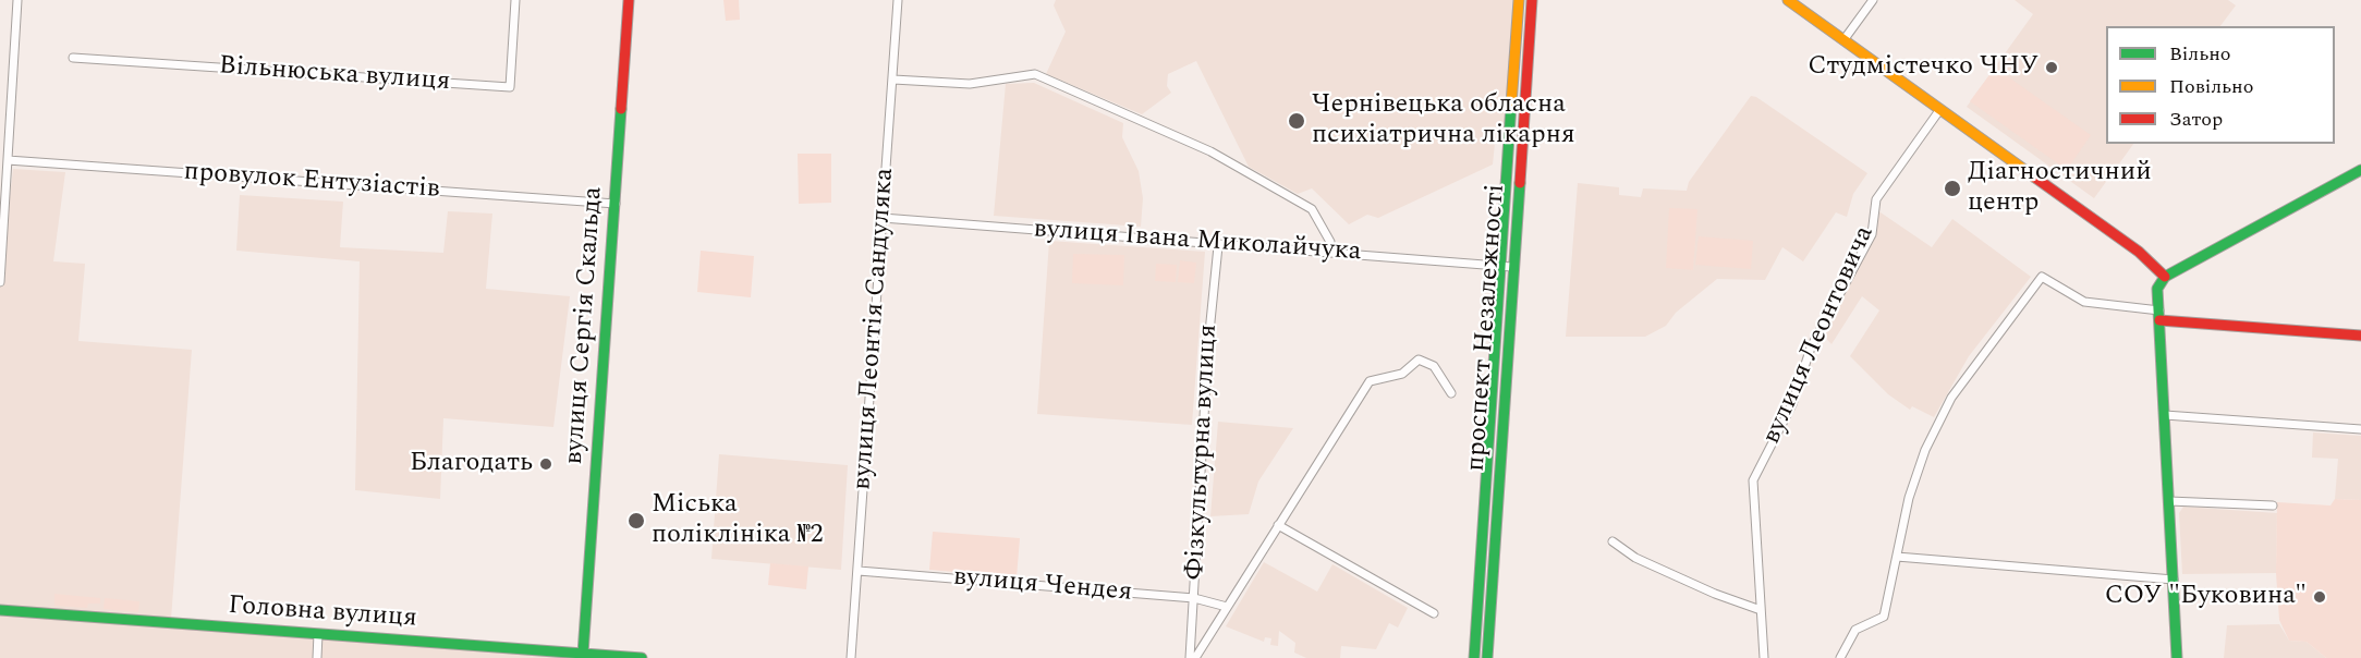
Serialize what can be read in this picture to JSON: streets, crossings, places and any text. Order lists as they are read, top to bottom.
{
  "streets": {
    "main road": ["вулиця Сергія Скальда", "проспект Незалежності", "Головна вулиця"],
    "street": [
      "Вільнюська вулиця",
      "провулок Ентузіастів",
      "вулиця Івана Миколайчука",
      "вулиця Леонтія Сандуляка",
      "вулиця Леонтовича",
      "Фізкультурна вулиця",
      "вулиця Чендея"
    ]
  },
  "crossings": [
    ["провулок Ентузіастів", "вулиця Сергія Скальда"],
    ["вулиця Івана Миколайчука", "проспект Незалежності"],
    ["вулиця Івана Миколайчука", "вулиця Леонтія Сандуляка"],
    ["вулиця Івана Миколайчука", "Фізкультурна вулиця"],
    ["вулиця Сергія Скальда", "Головна вулиця"],
    ["вулиця Леонтія Сандуляка", "вулиця Чендея"],
    ["Фізкультурна вулиця", "вулиця Чендея"]
  ],
  "places": [
    "Студмістечко ЧНУ",
    "Чернівецька обласна психіатрична лікарня",
    "Діагностичний центр",
    "Благодать",
    "Міська поліклініка №2",
    "СОУ \"Буковина\""
  ],
  "legend": ["Вільно", "Повільно", "Затор"]
}
